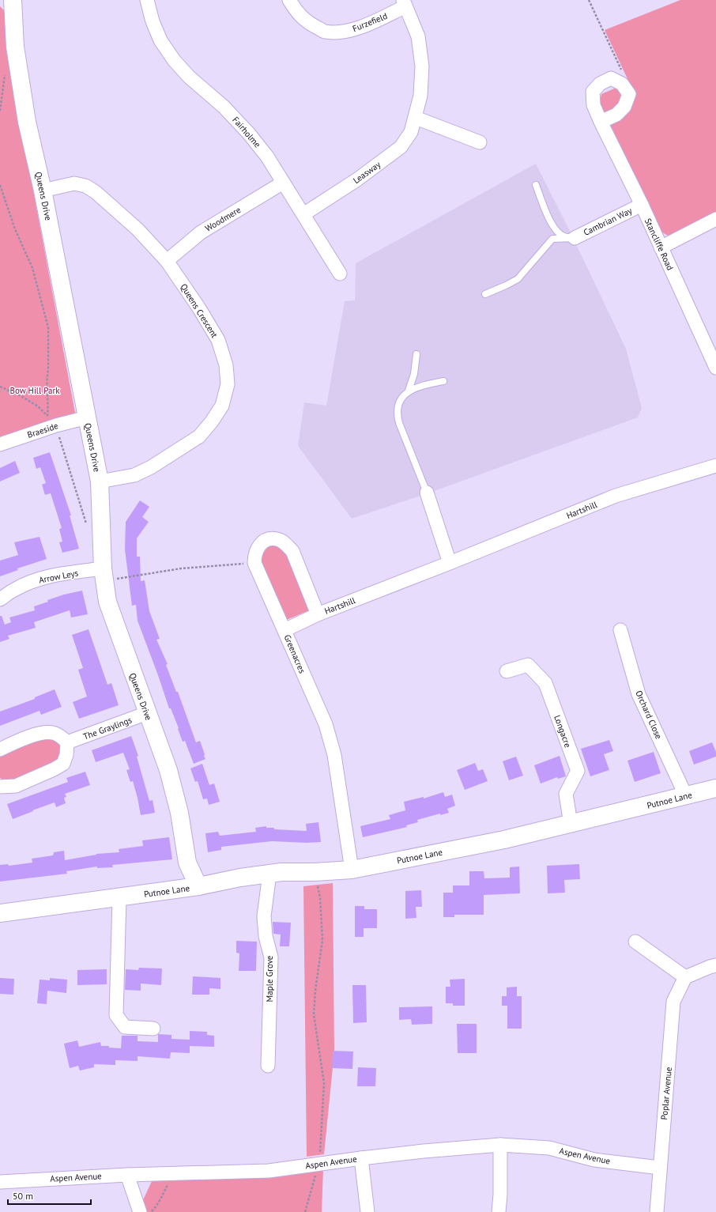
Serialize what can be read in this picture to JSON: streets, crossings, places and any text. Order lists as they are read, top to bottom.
{
  "streets": {
    "street": [
      "Furzefield",
      "Fairholme",
      "Leasway",
      "Queens Drive",
      "Woodmere",
      "Cambrian Way",
      "Stancliffe Road",
      "Queens Crescent",
      "Braeside",
      "Hartshill",
      "Arrow Leys",
      "Greenacres",
      "Orchard Close",
      "The Graylings",
      "Longacre",
      "Putnoe Lane",
      "Maple Grove",
      "Poplar Avenue",
      "Aspen Avenue"
    ]
  },
  "crossings": [
    ["Furzefield", "Leasway"],
    ["Fairholme", "Leasway"],
    ["Fairholme", "Woodmere"],
    ["Queens Drive", "Queens Crescent"],
    ["Queens Drive", "Braeside"],
    ["Queens Drive", "Arrow Leys"],
    ["Queens Drive", "The Graylings"],
    ["Queens Drive", "Putnoe Lane"],
    ["Woodmere", "Queens Crescent"],
    ["Cambrian Way", "Stancliffe Road"],
    ["Hartshill", "Greenacres"],
    ["Greenacres", "Putnoe Lane"],
    ["Orchard Close", "Putnoe Lane"],
    ["Longacre", "Putnoe Lane"],
    ["Putnoe Lane", "Maple Grove"],
    ["Poplar Avenue", "Aspen Avenue"]
  ],
  "parks": ["Bow Hill Park"],
  "scale_bar": "50 m"
}
